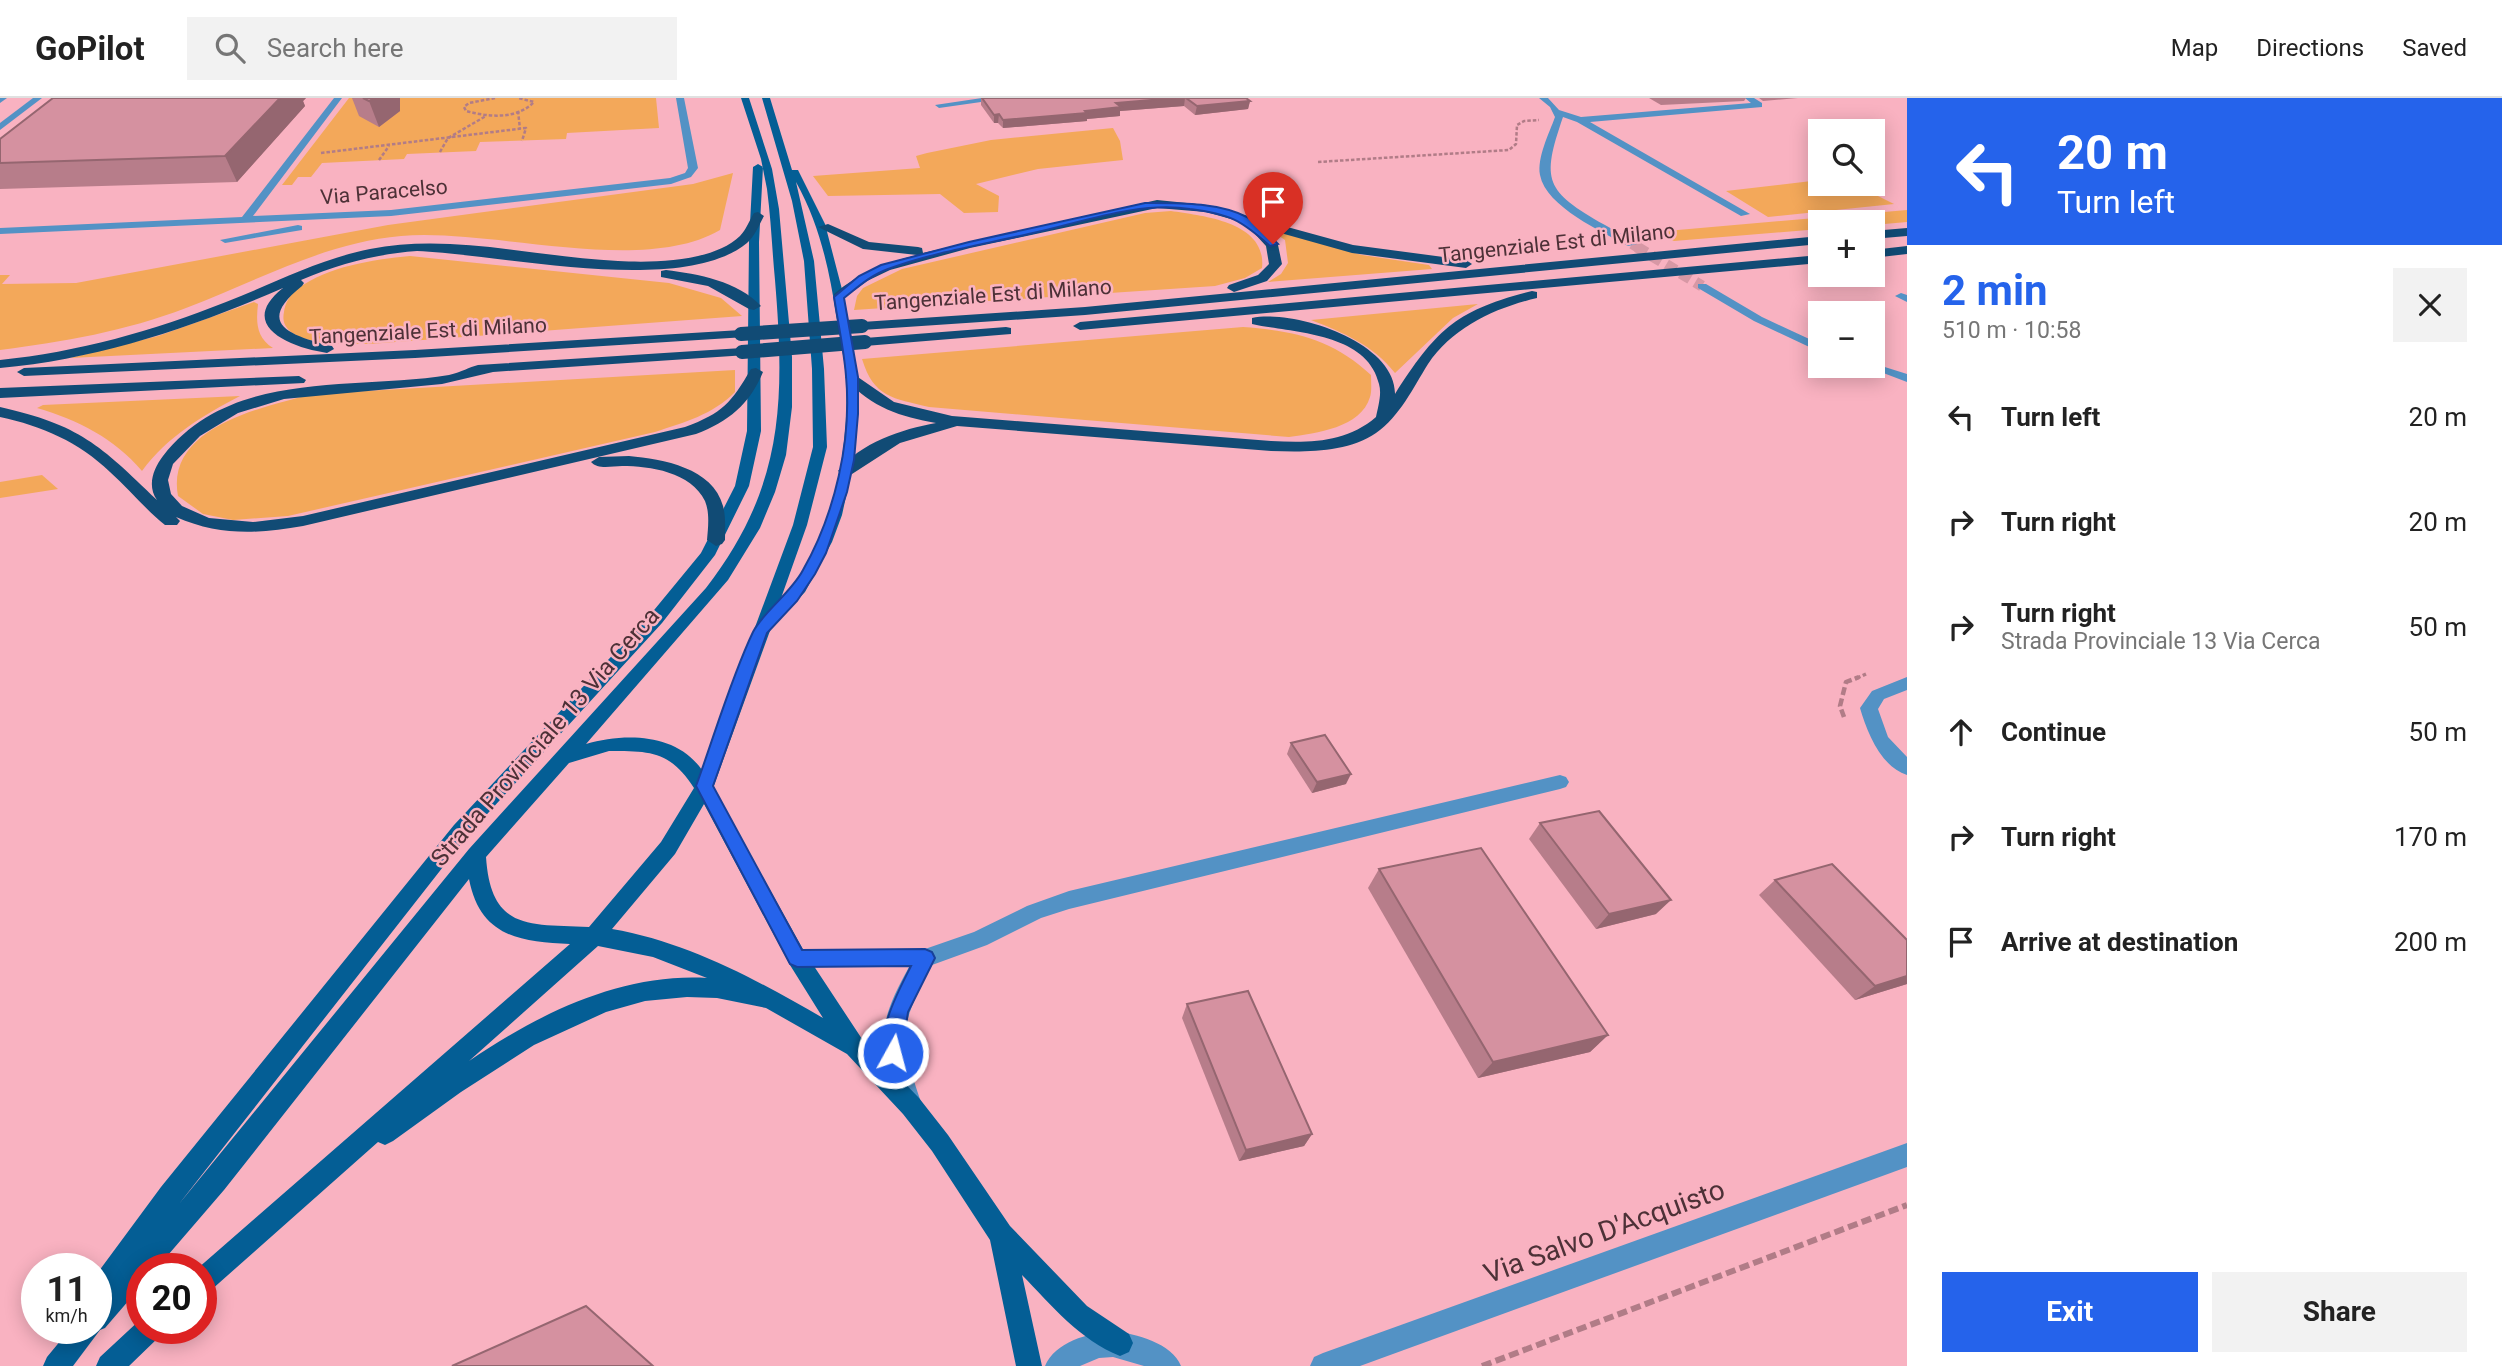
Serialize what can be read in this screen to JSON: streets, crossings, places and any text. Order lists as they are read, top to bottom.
{
  "streets": {
    "highway": ["Tangenziale Est di Milano"],
    "main road": ["Strada Provinciale 13 Via Cerca"],
    "street": ["Via Paracelso", "Via Salvo D'Acquisto"]
  },
  "page": {
    "header": "GoPilot",
    "search": "Search here",
    "nav": ["Map", "Directions", "Saved"],
    "turn": ["20 m", "Turn left"],
    "map_buttons": ["+", "−"],
    "heading": ["2 min", "510 m · 10:58"],
    "list": [
      {
        "name": "Turn left",
        "value": "20 m"
      },
      {
        "name": "Turn right",
        "value": "20 m"
      },
      {
        "name": "Turn right",
        "note": "Strada Provinciale 13 Via Cerca",
        "value": "50 m"
      },
      {
        "name": "Continue",
        "value": "50 m"
      },
      {
        "name": "Turn right",
        "value": "170 m"
      },
      {
        "name": "Arrive at destination",
        "value": "200 m"
      }
    ],
    "speed": "11 km/h",
    "limit": "20",
    "buttons": ["Exit", "Share"]
  }
}
